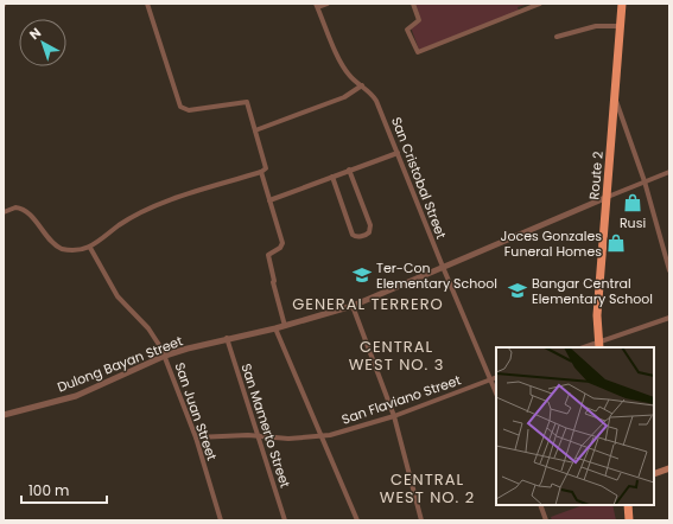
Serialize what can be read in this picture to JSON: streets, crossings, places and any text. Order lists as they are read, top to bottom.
{
  "streets": {
    "highway": ["Route 2"],
    "street": [
      "San Cristobal Street",
      "Dulong Bayan Street",
      "San Flaviano Street",
      "San Juan Street",
      "San Mamerto Street"
    ]
  },
  "crossings": [
    ["Route 2", "Dulong Bayan Street"],
    ["San Cristobal Street", "Dulong Bayan Street"],
    ["San Cristobal Street", "San Flaviano Street"],
    ["Dulong Bayan Street", "San Juan Street"],
    ["Dulong Bayan Street", "San Mamerto Street"],
    ["San Flaviano Street", "San Juan Street"],
    ["San Flaviano Street", "San Mamerto Street"]
  ],
  "districts": ["GENERAL TERRERO", "CENTRAL WEST NO. 3", "CENTRAL WEST NO. 2"],
  "places": {
    "shop": ["Rusi", "Joces Gonzales Funeral Homes"],
    "school or university": ["Ter-Con Elementary School", "Bangar Central Elementary School"]
  },
  "scale_bar": "100 m",
  "north": "top left"
}
